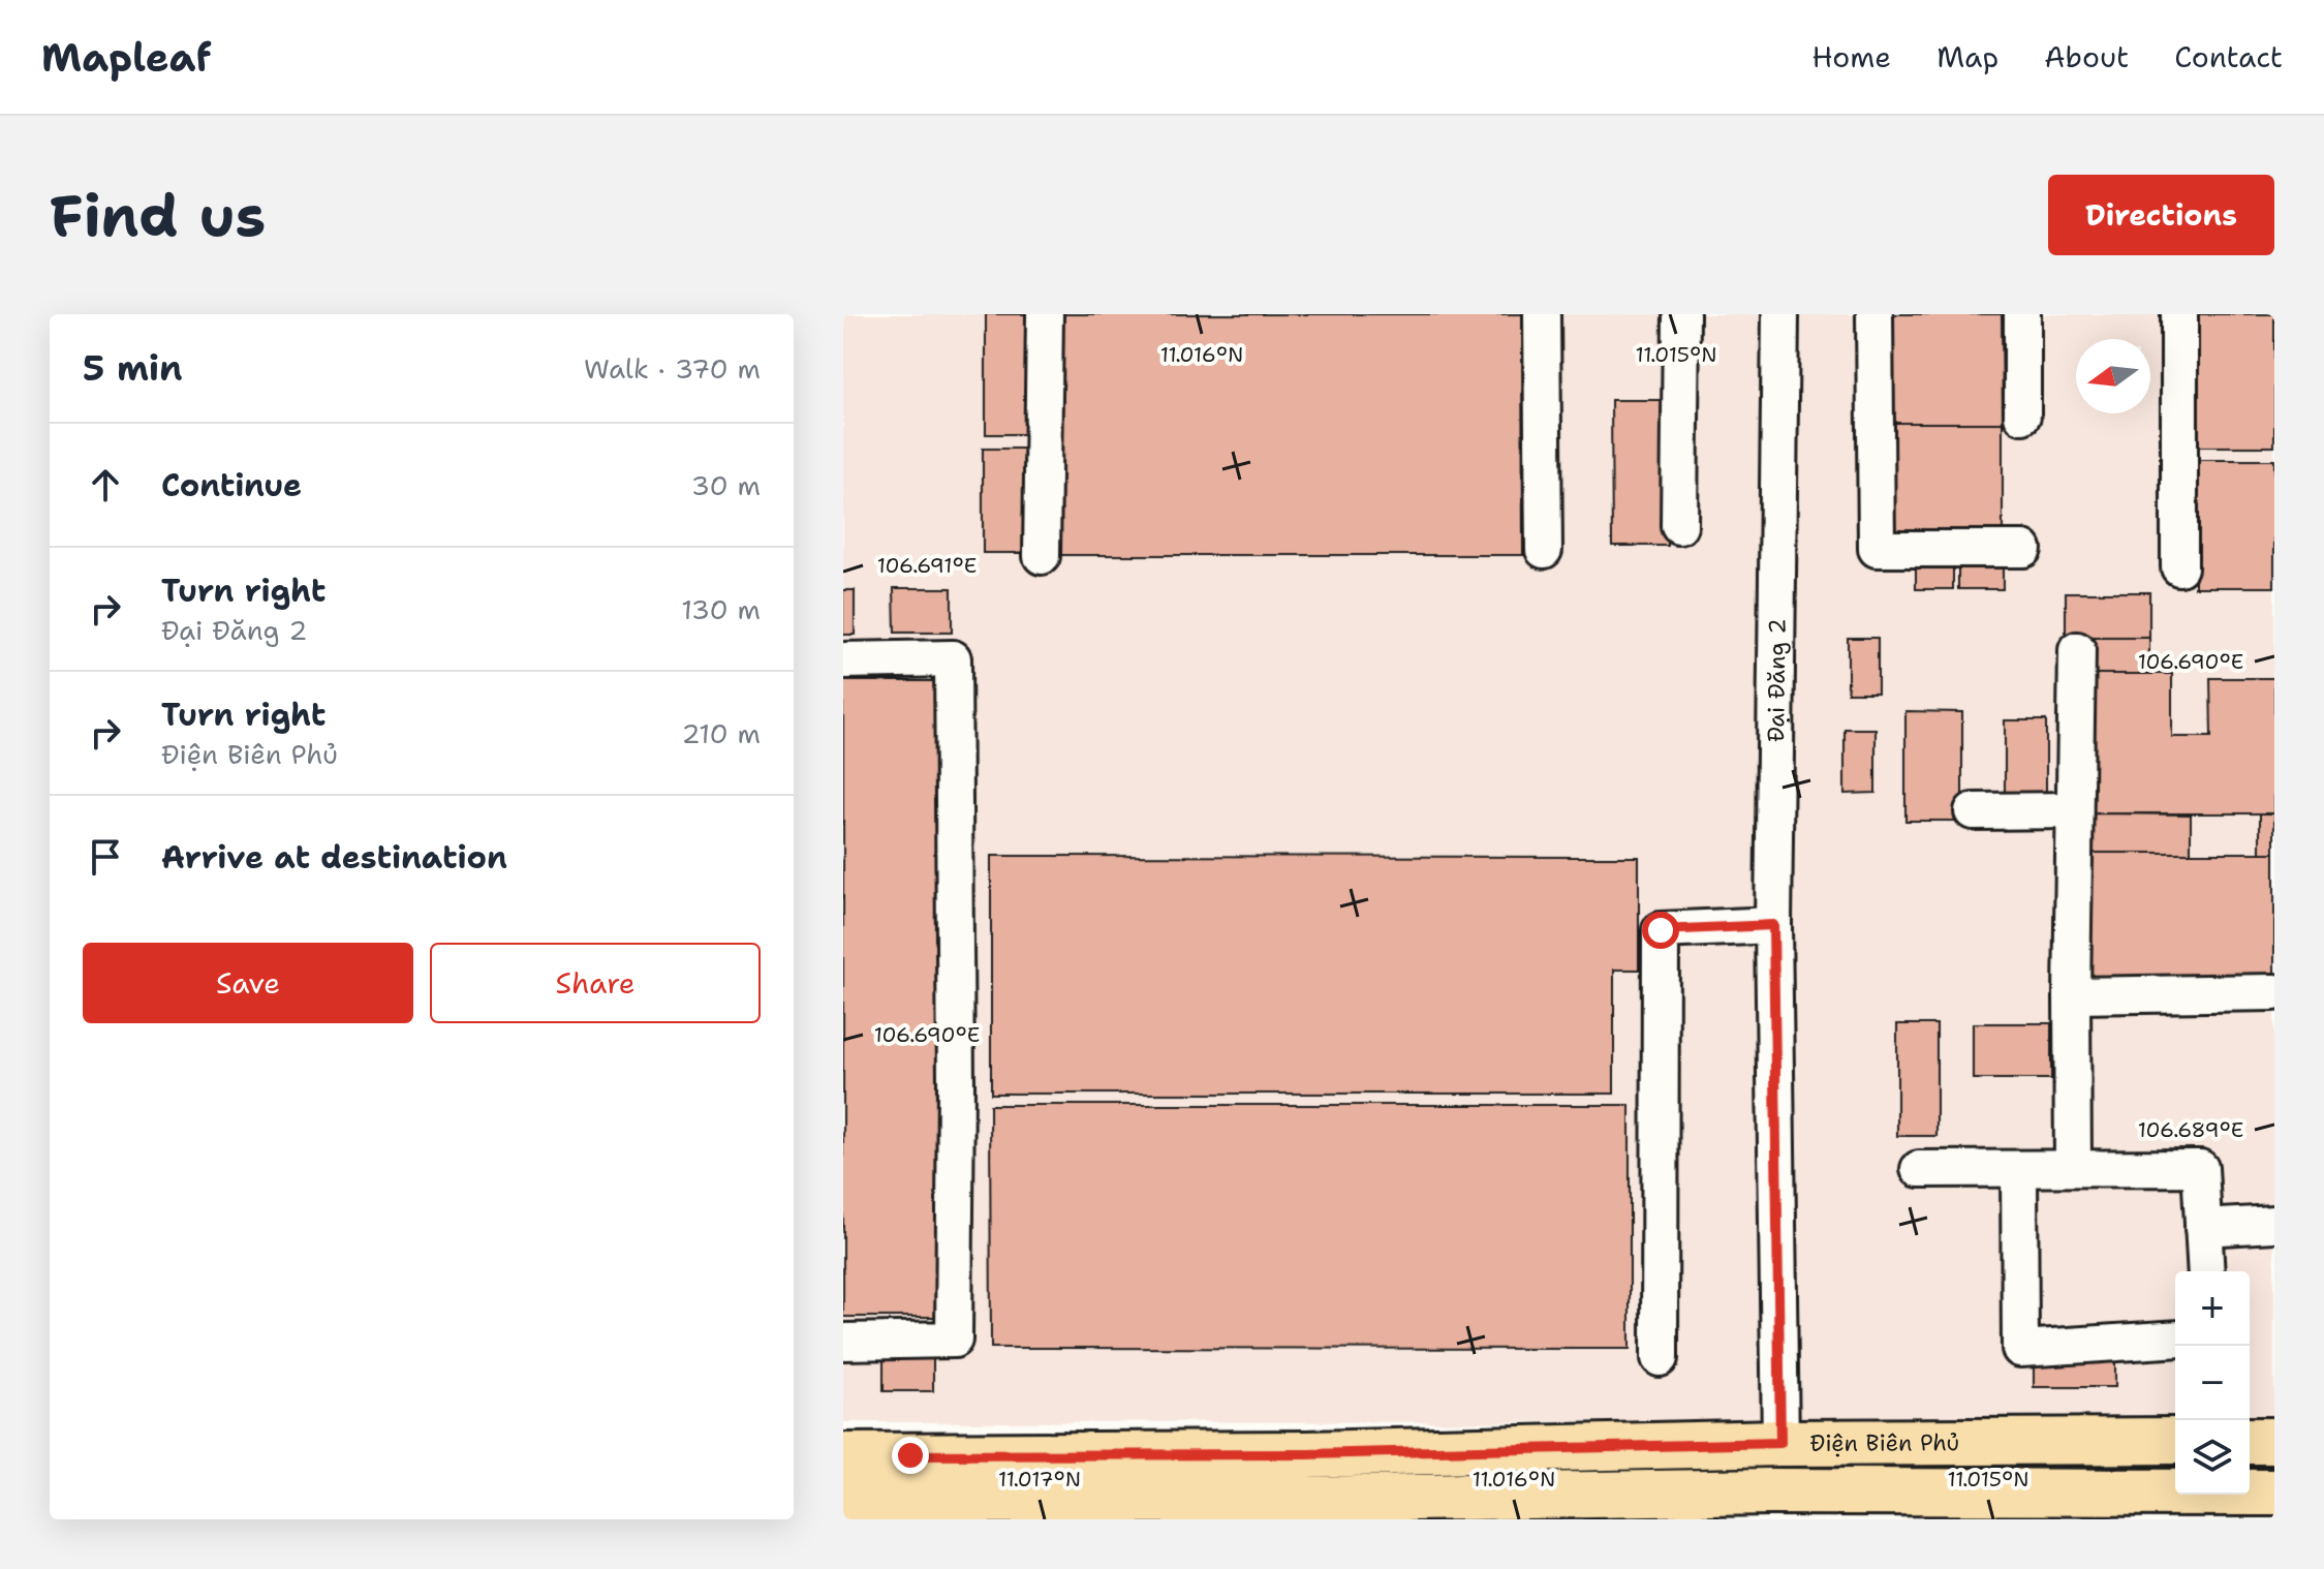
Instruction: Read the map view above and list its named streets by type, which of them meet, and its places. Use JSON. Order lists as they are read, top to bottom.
{
  "streets": {
    "main road": ["Điện Biên Phủ"],
    "street": ["Đại Đăng 2"]
  },
  "crossings": [
    ["Đại Đăng 2", "Điện Biên Phủ"]
  ],
  "north": "left",
  "page": {
    "header": "Mapleaf",
    "nav": [
      "Home",
      "Map",
      "About",
      "Contact"
    ],
    "buttons": [
      "Directions",
      ["Save", "Share"]
    ],
    "title": "Find us",
    "heading": ["5 min", "Walk · 370 m"],
    "list": [
      ["Continue", "30 m"],
      ["Turn right", "Đại Đăng 2", "130 m"],
      ["Turn right", "Điện Biên Phủ", "210 m"],
      "Arrive at destination"
    ],
    "map_buttons": ["+", "−"]
  },
  "coordinates": [
    "11.016°N",
    "11.015°N",
    "106.691°E",
    "106.690°E",
    "106.689°E",
    "11.017°N"
  ]
}
